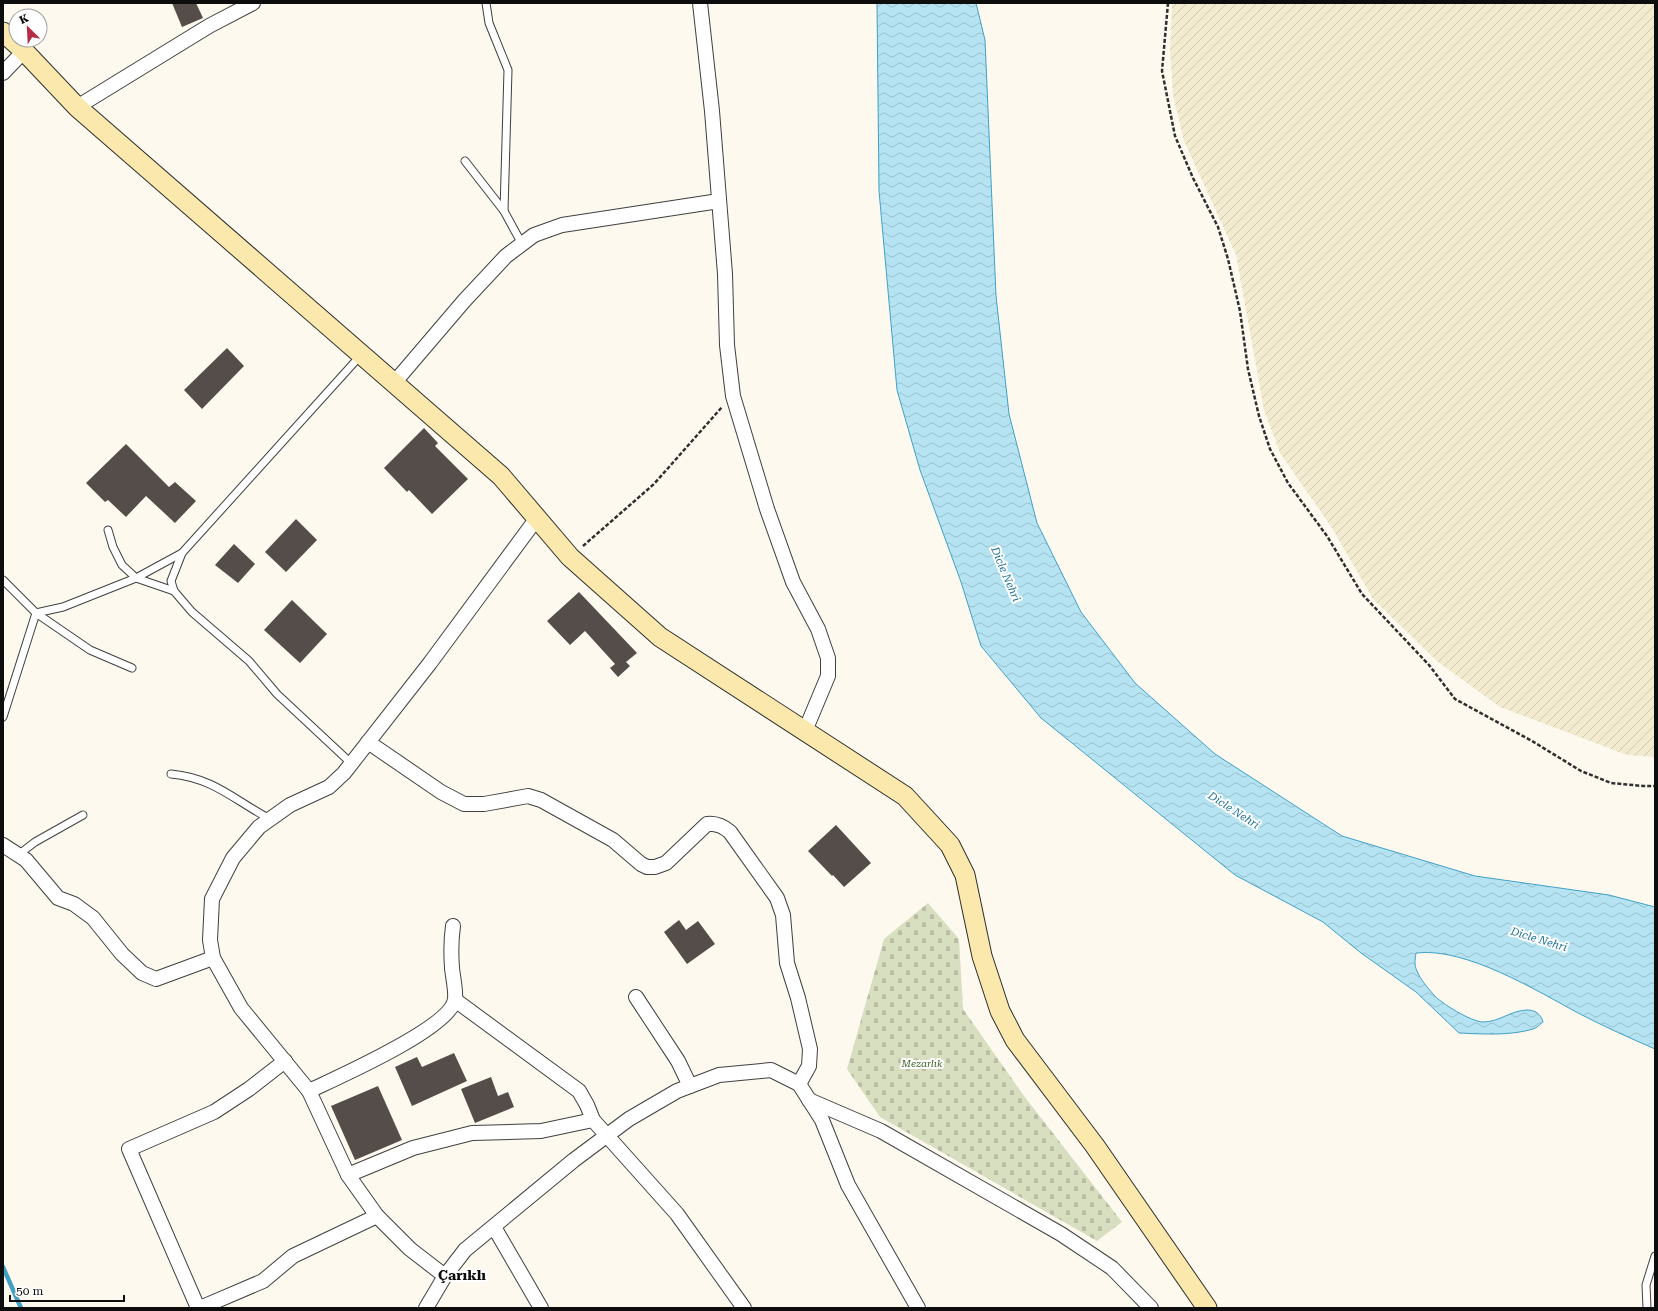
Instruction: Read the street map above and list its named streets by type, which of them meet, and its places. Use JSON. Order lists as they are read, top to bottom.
{
  "districts": ["Çarıklı"],
  "water": ["Dicle Nehri"],
  "parks": ["Mezarlık"],
  "scale_bar": "50 m",
  "north": "top left"
}
